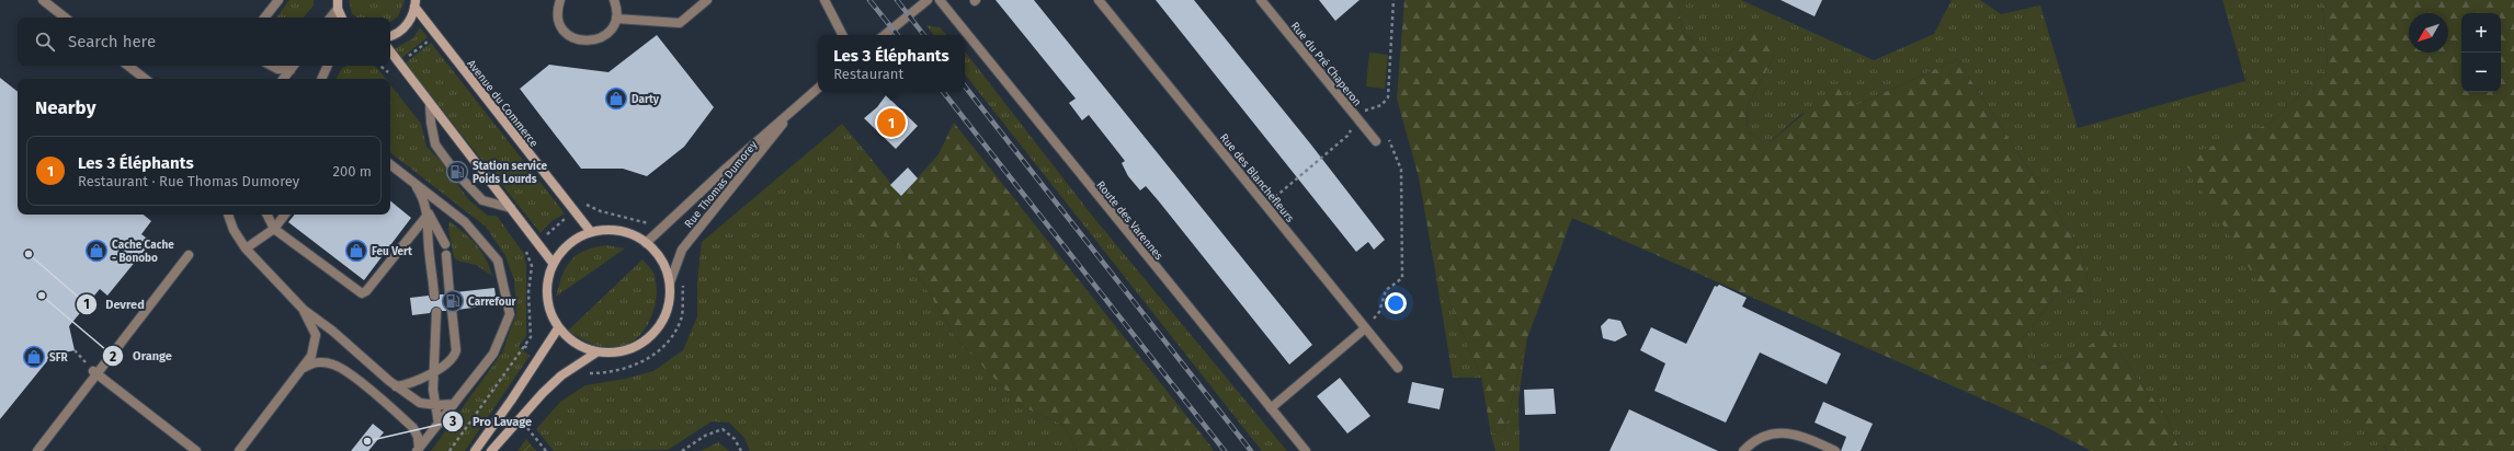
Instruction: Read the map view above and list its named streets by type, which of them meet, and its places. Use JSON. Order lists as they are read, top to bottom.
{
  "streets": {
    "main road": ["Avenue du Commerce"],
    "street": [
      "Rue du Pré Chaperon",
      "Rue des Blanchefleurs",
      "Rue Thomas Dumorey",
      "Route des Varennes"
    ]
  },
  "crossings": [
    ["Avenue du Commerce", "Rue Thomas Dumorey"]
  ],
  "places": {
    "shop": [
      "Darty",
      "Cache Cache - Bonobo",
      "Feu Vert",
      "SFR"
    ],
    "fuel station": ["Station service Poids Lourds", "Carrefour"],
    "other": ["Devred", "Orange", "Pro Lavage"]
  },
  "north": "bottom left",
  "page": {
    "map_buttons": ["+", "−"],
    "search": "Search here",
    "popup": ["Les 3 Éléphants", "Restaurant"],
    "heading": "Nearby",
    "pins": "1",
    "list": [
      {
        "mark": "1",
        "name": "Les 3 Éléphants",
        "note": "Restaurant · Rue Thomas Dumorey",
        "value": "200 m"
      }
    ]
  }
}
